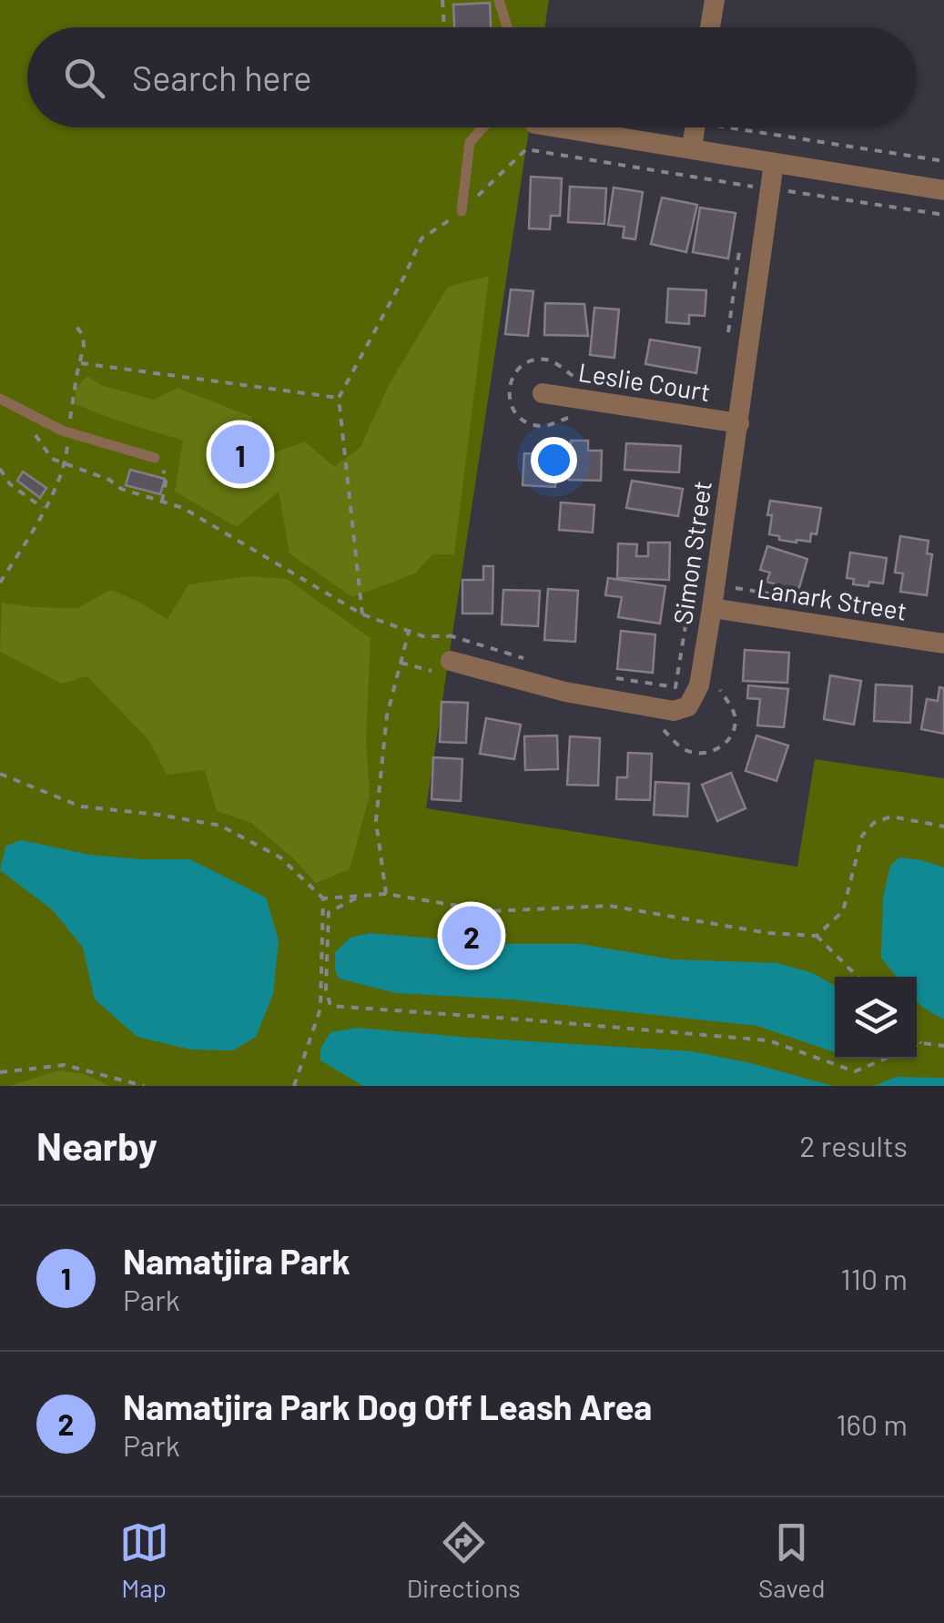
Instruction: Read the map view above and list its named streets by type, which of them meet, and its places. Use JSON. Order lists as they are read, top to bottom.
{
  "streets": {
    "street": ["Leslie Court", "Simon Street", "Lanark Street"]
  },
  "crossings": [
    ["Leslie Court", "Simon Street"],
    ["Simon Street", "Lanark Street"]
  ],
  "page": {
    "search": "Search here",
    "pins": ["1", "2"],
    "heading": ["Nearby", "2 results"],
    "list": [
      {
        "mark": "1",
        "name": "Namatjira Park",
        "note": "Park",
        "value": "110 m"
      },
      {
        "mark": "2",
        "name": "Namatjira Park Dog Off Leash Area",
        "note": "Park",
        "value": "160 m"
      }
    ],
    "nav": ["Map", "Directions", "Saved"]
  }
}
